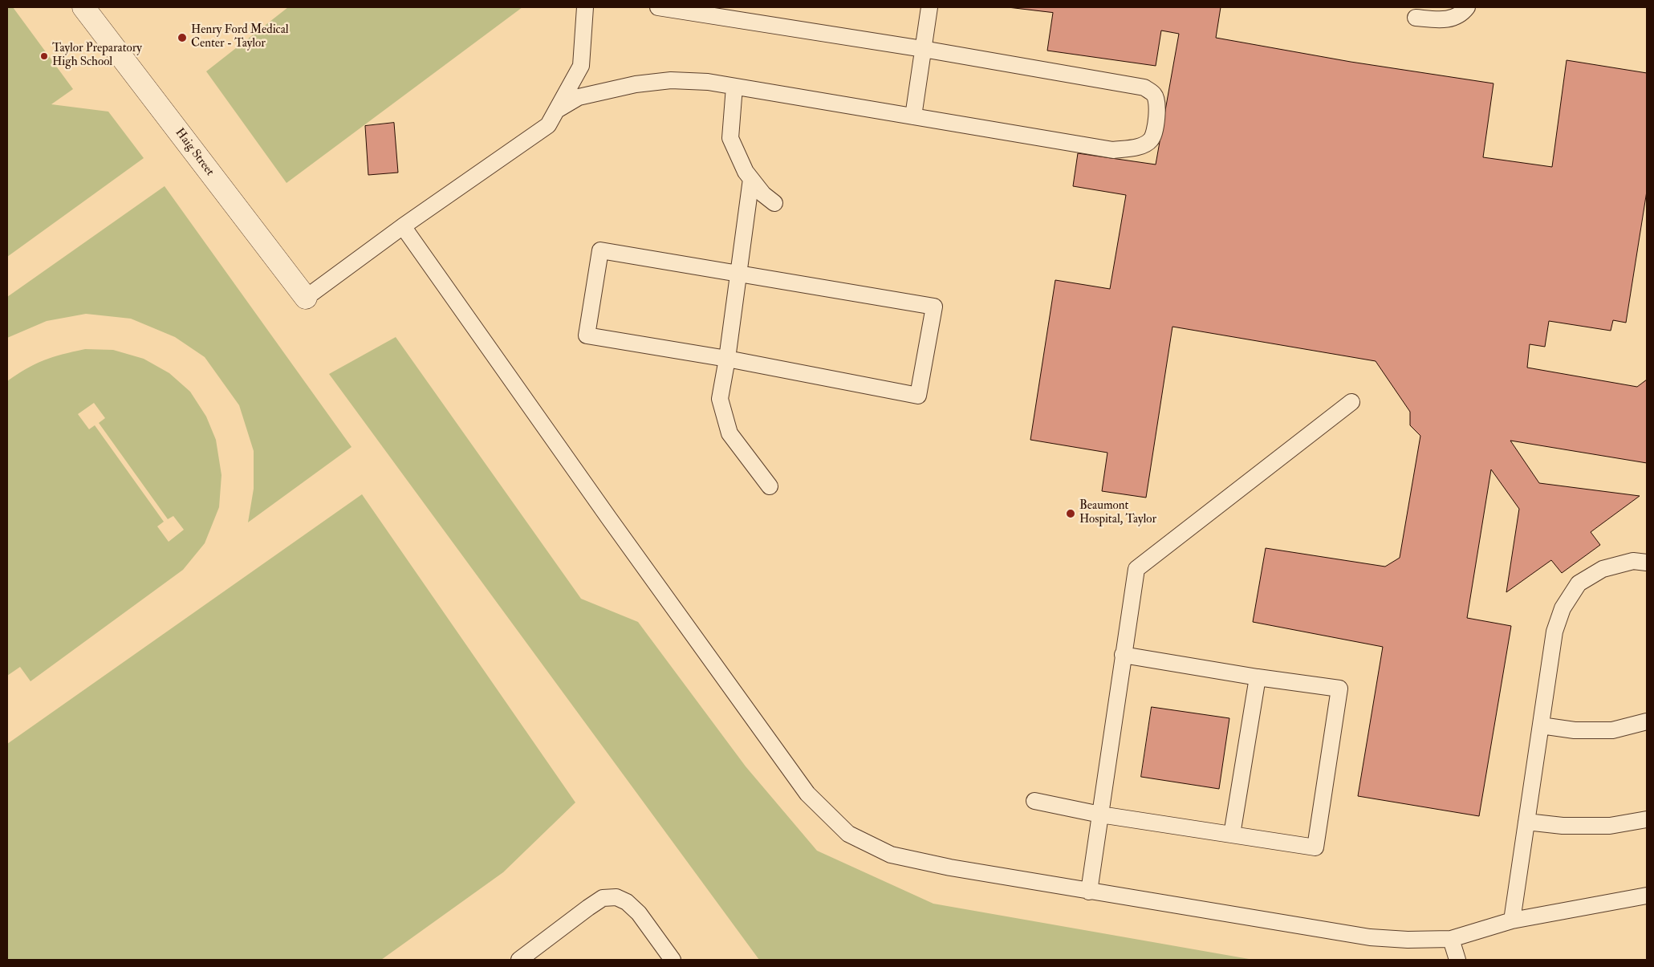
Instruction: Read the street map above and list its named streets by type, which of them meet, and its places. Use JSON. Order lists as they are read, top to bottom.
{
  "streets": {
    "street": ["Haig Street"]
  },
  "places": ["Henry Ford Medical Center - Taylor", "Taylor Preparatory High School", "Beaumont Hospital, Taylor"]
}
